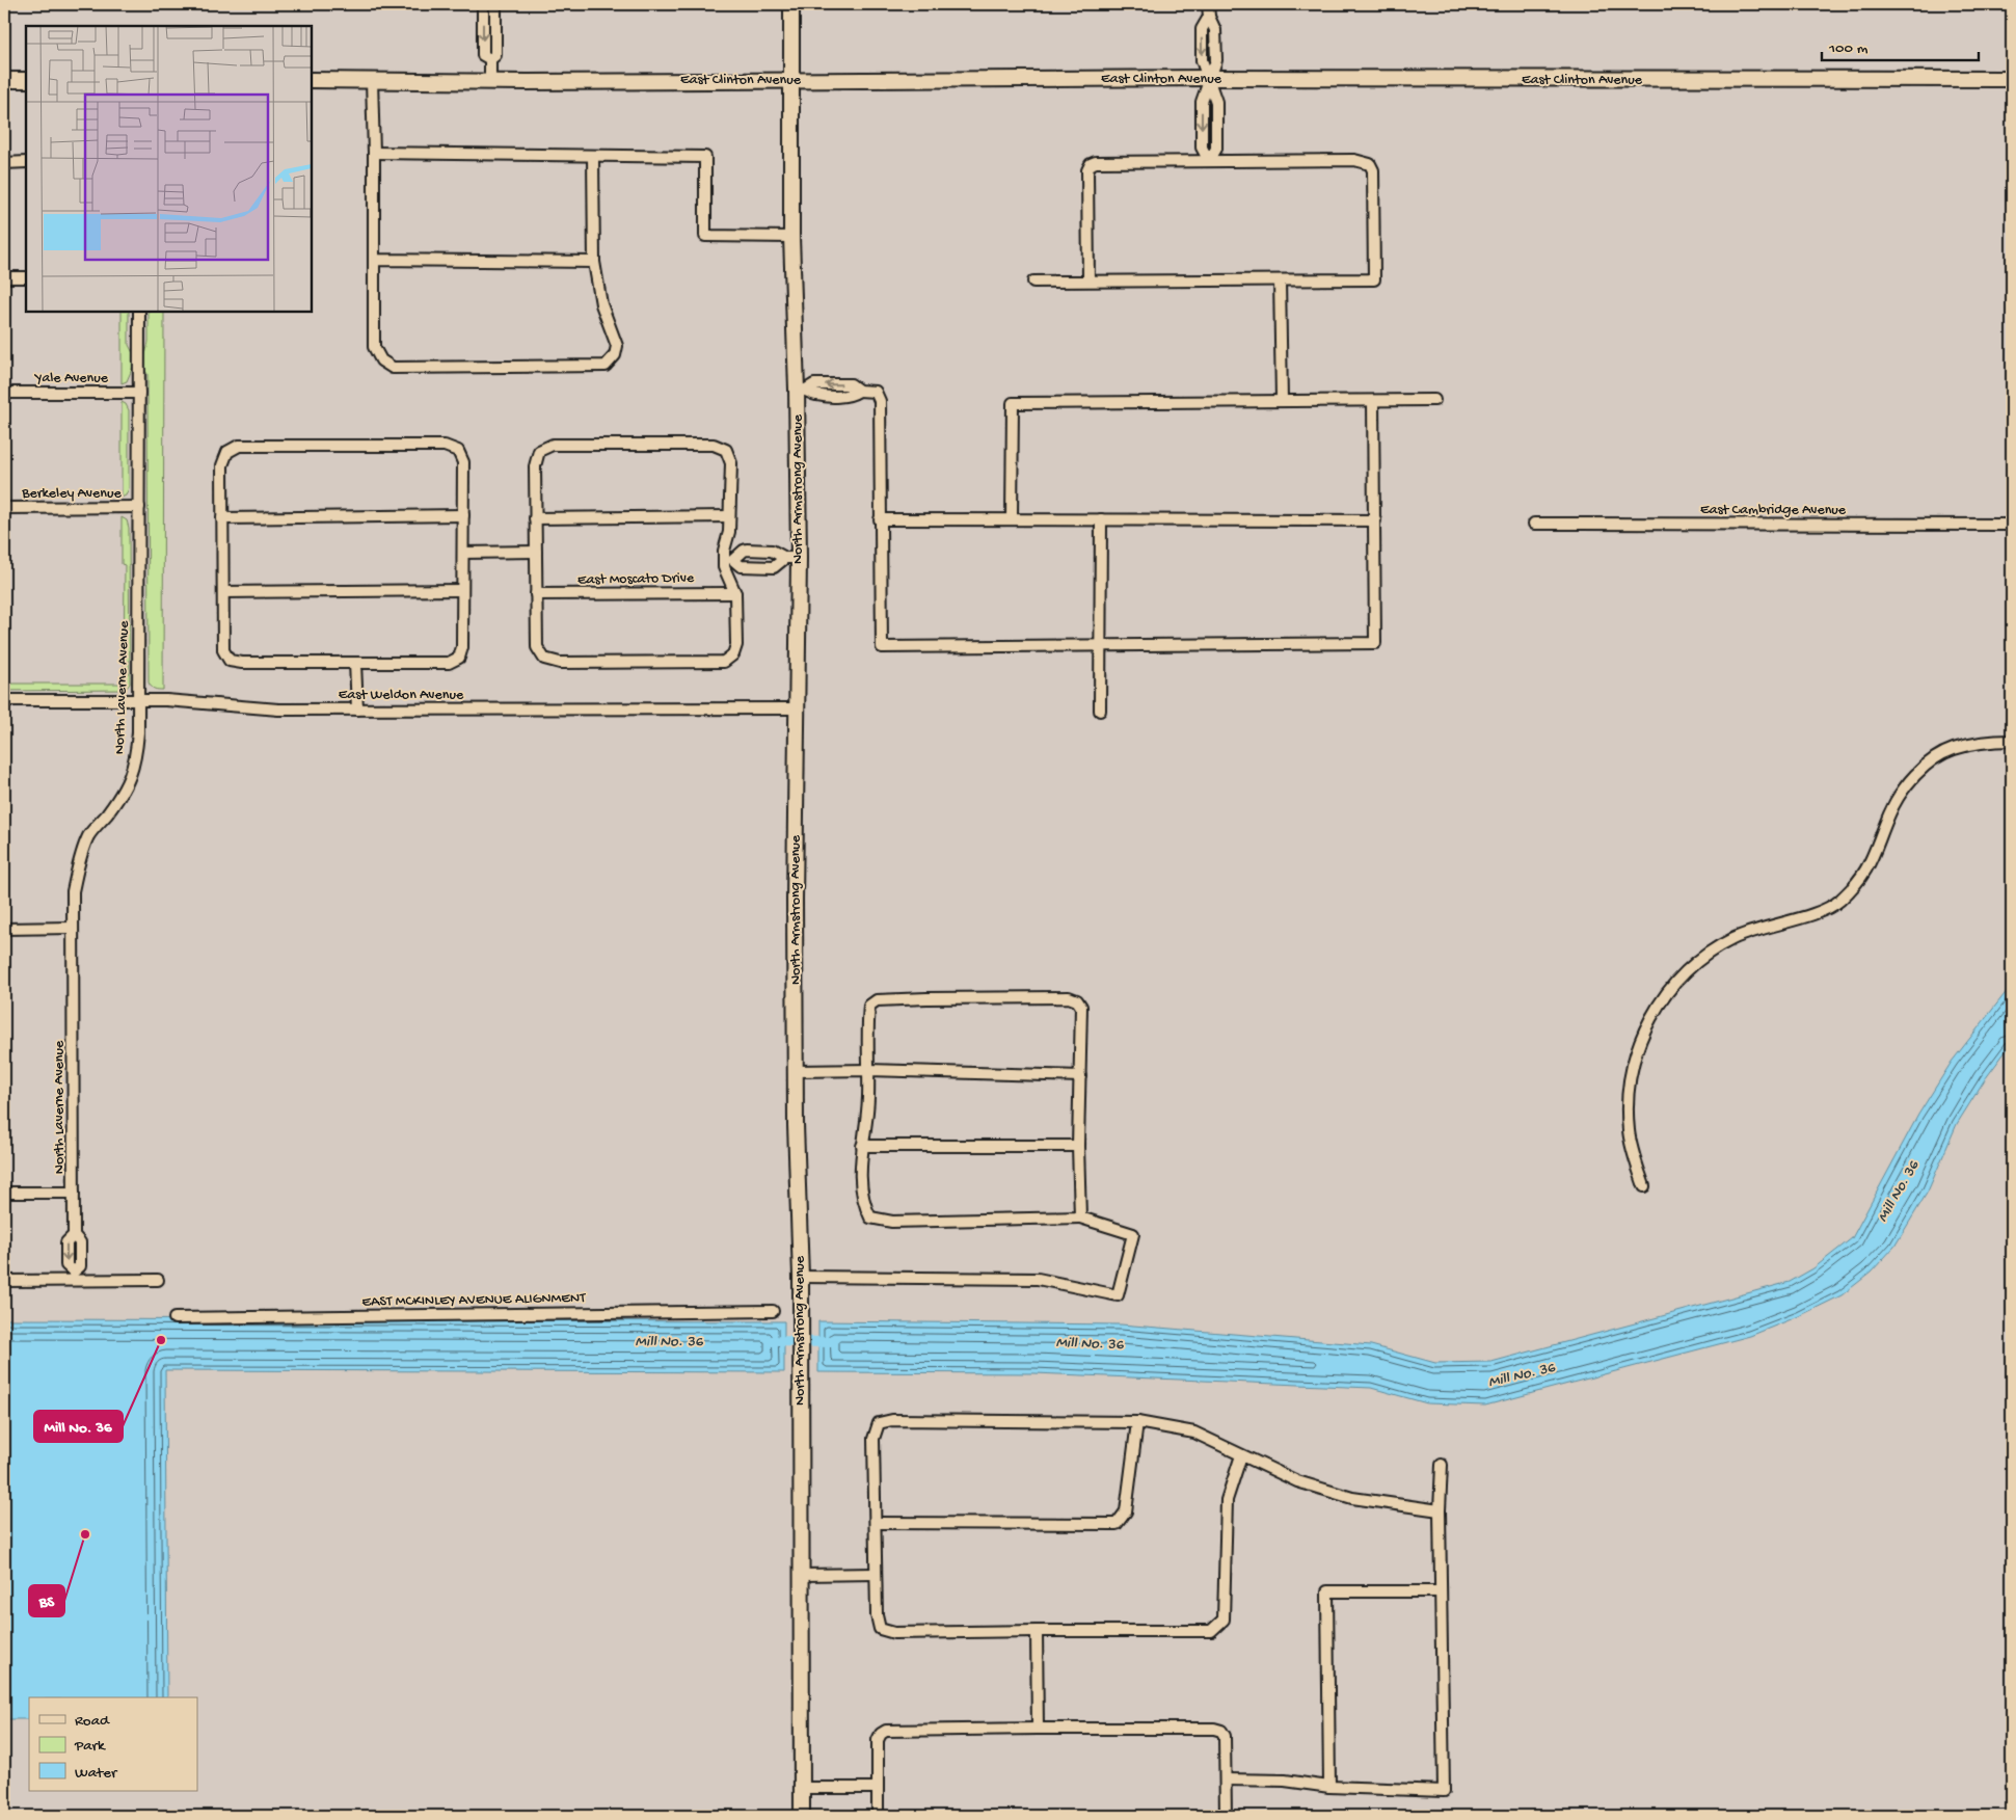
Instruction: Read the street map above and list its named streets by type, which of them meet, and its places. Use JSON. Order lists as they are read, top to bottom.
{
  "streets": {
    "street": [
      "East Clinton Avenue",
      "Yale Avenue",
      "North Armstrong Avenue",
      "Berkeley Avenue",
      "East Cambridge Avenue",
      "East Moscato Drive",
      "North Laverne Avenue",
      "East Weldon Avenue",
      "EAST MCKINLEY AVENUE ALIGNMENT"
    ]
  },
  "crossings": [
    ["East Clinton Avenue", "North Armstrong Avenue"],
    ["Yale Avenue", "North Laverne Avenue"],
    ["North Armstrong Avenue", "East Weldon Avenue"],
    ["Berkeley Avenue", "North Laverne Avenue"],
    ["North Laverne Avenue", "East Weldon Avenue"]
  ],
  "water": ["Mill No. 36"],
  "places": ["Mill No. 36", "BS"],
  "legend": ["Road", "Park", "Water"],
  "scale_bar": "100 m"
}
